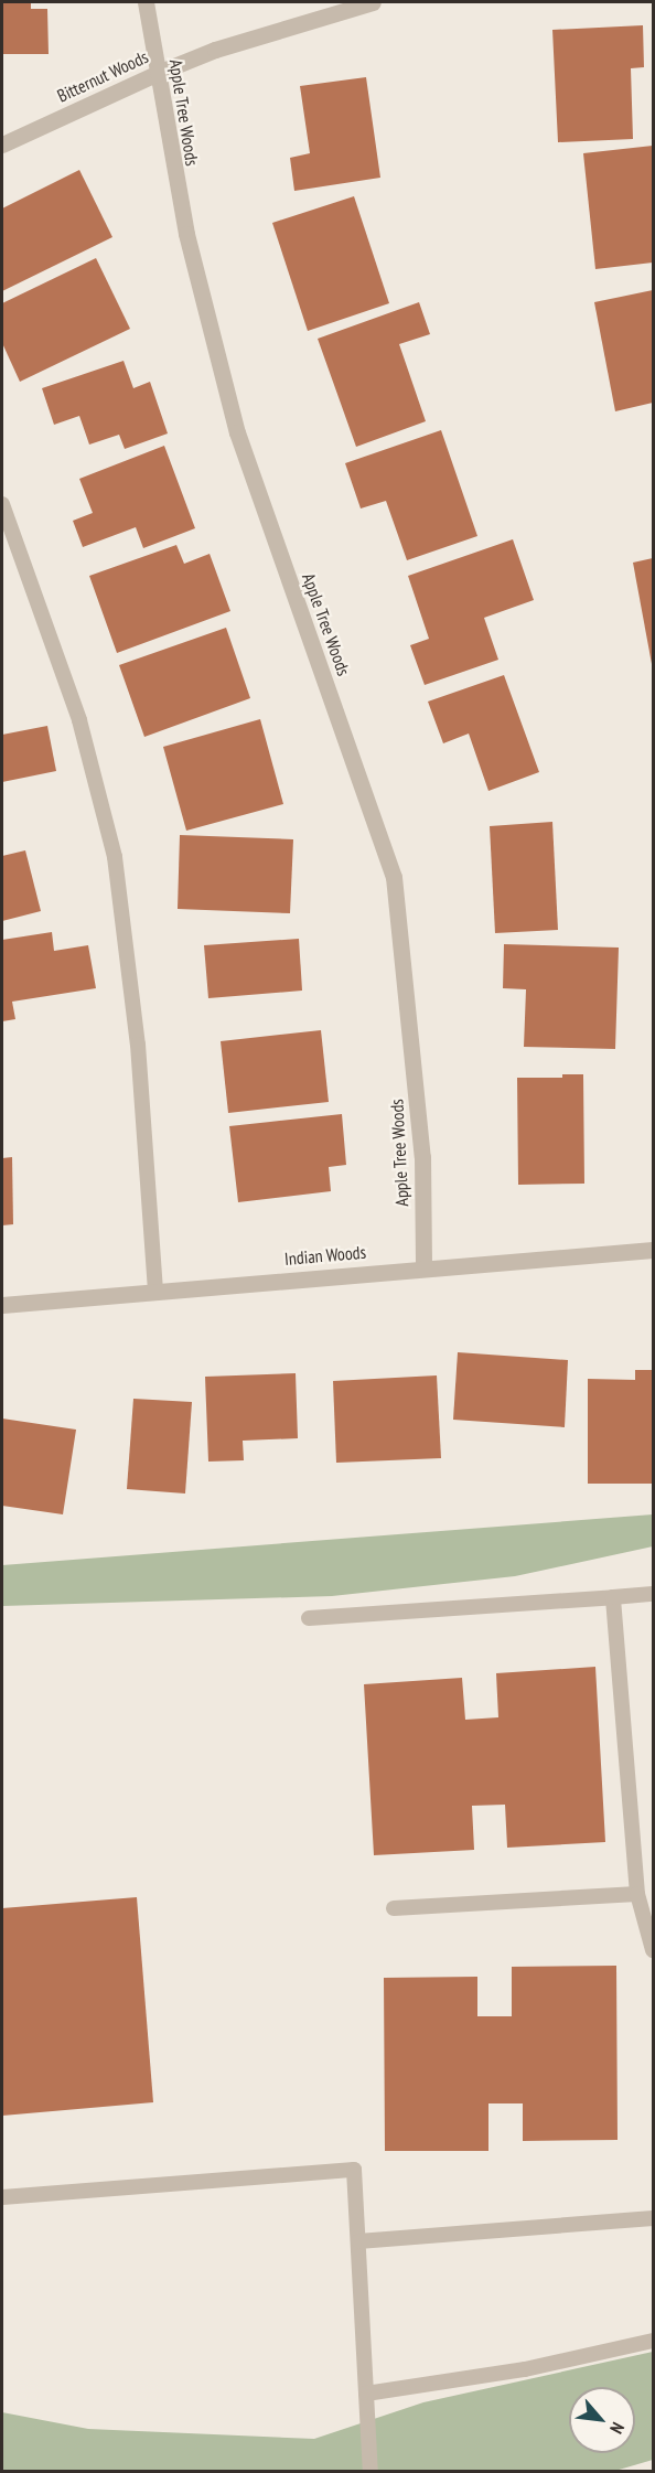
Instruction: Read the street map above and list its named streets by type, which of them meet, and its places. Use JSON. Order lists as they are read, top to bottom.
{
  "streets": {
    "street": ["Bitternut Woods", "Apple Tree Woods", "Indian Woods"]
  },
  "crossings": [
    ["Bitternut Woods", "Apple Tree Woods"],
    ["Apple Tree Woods", "Indian Woods"]
  ],
  "north": "bottom right"
}
